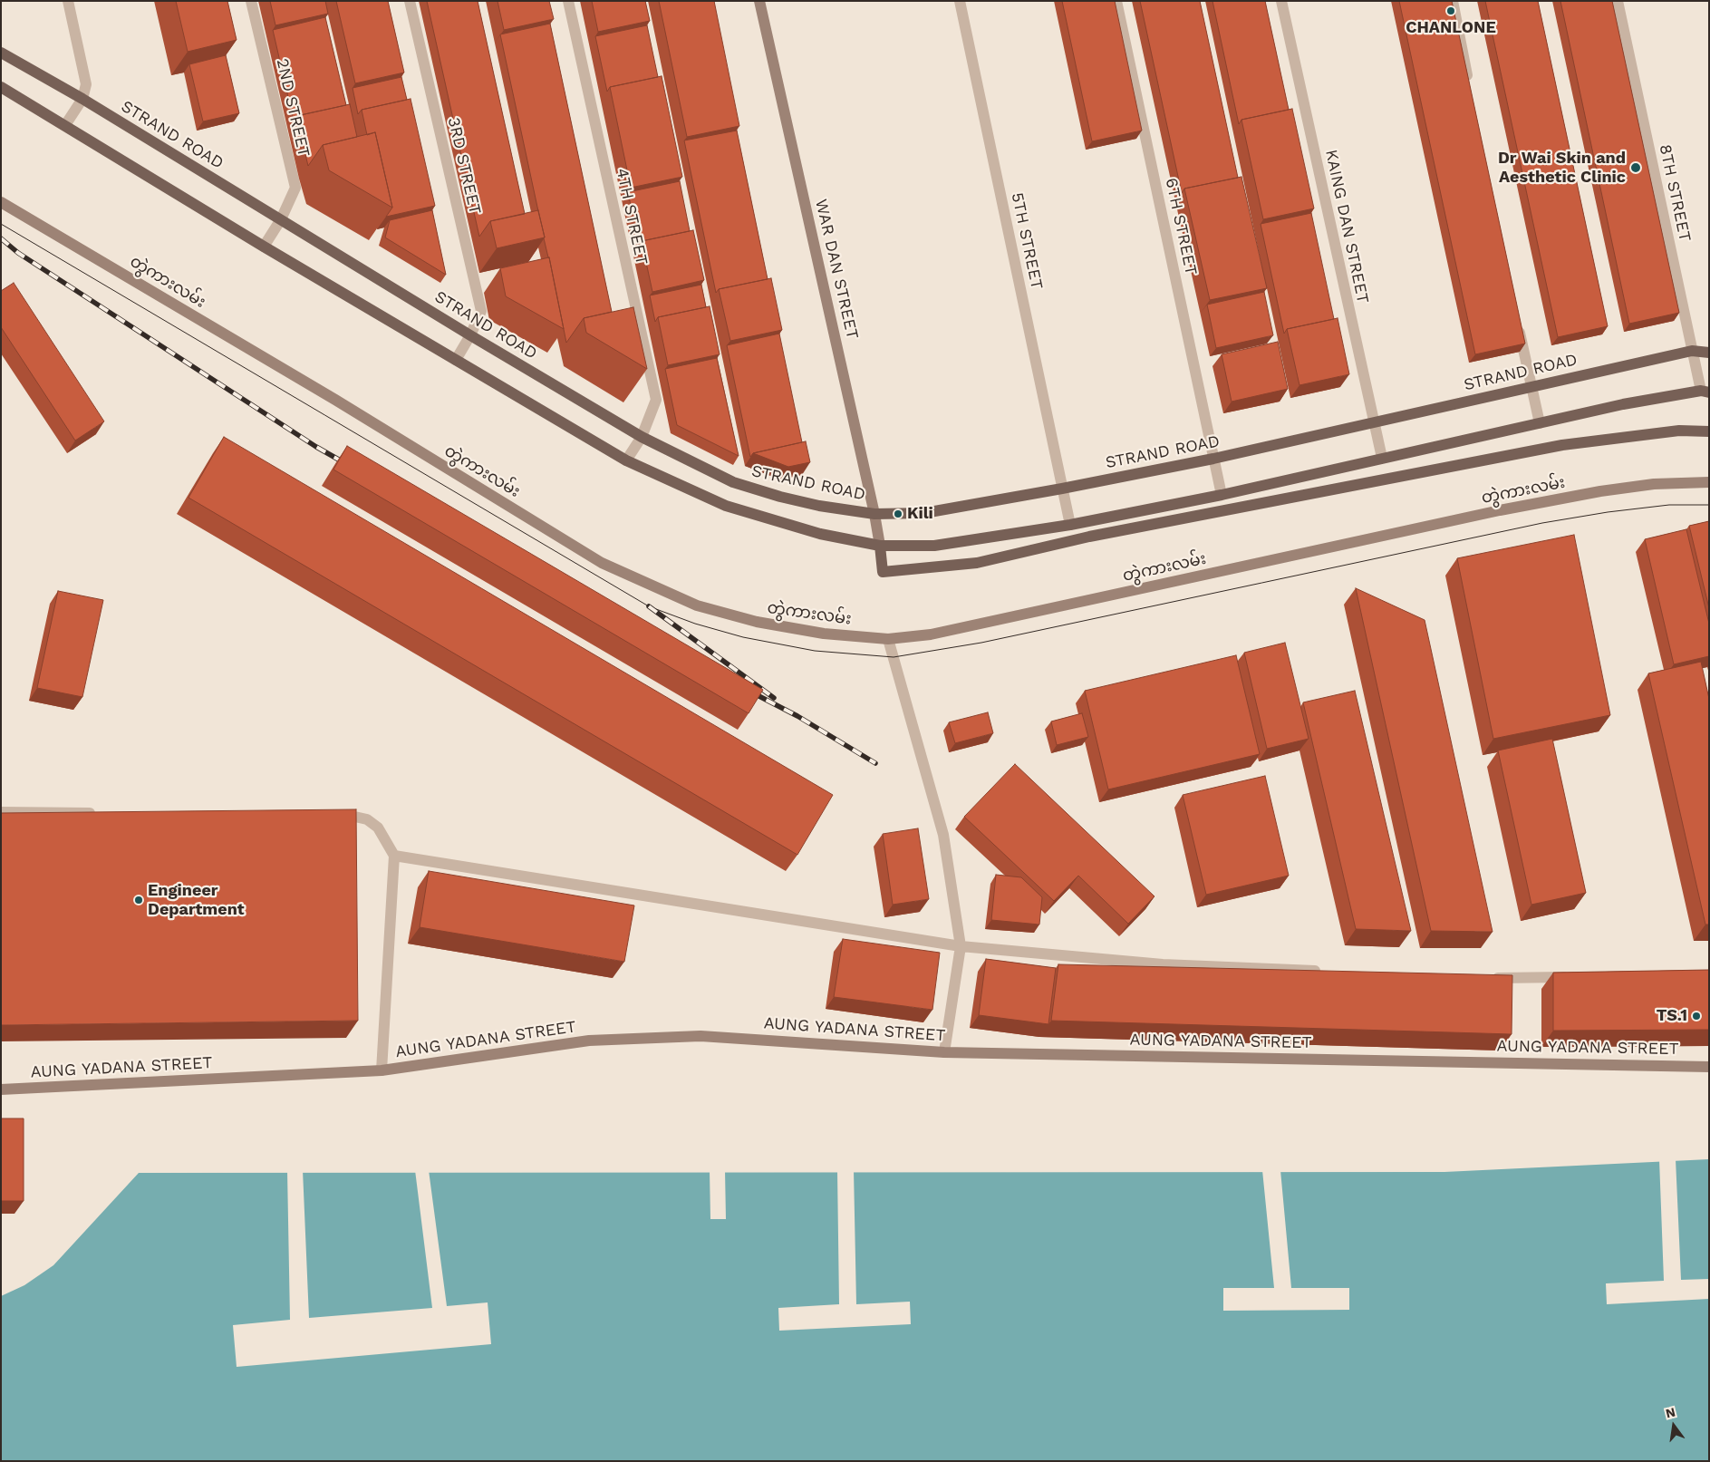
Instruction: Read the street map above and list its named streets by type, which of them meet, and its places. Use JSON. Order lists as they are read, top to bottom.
{
  "streets": {
    "main road": [
      "STRAND ROAD",
      "WAR DAN STREET",
      "တွဲကားလမ်း",
      "AUNG YADANA STREET"
    ],
    "street": [
      "2ND STREET",
      "3RD STREET",
      "8TH STREET",
      "4TH STREET",
      "6TH STREET",
      "KAING DAN STREET",
      "5TH STREET"
    ]
  },
  "crossings": [
    ["2ND STREET", "STRAND ROAD"],
    ["STRAND ROAD", "3RD STREET"],
    ["STRAND ROAD", "8TH STREET"],
    ["STRAND ROAD", "4TH STREET"],
    ["STRAND ROAD", "6TH STREET"],
    ["STRAND ROAD", "KAING DAN STREET"],
    ["STRAND ROAD", "5TH STREET"],
    ["STRAND ROAD", "WAR DAN STREET"]
  ],
  "places": [
    "CHANLONE",
    "Dr Wai Skin and Aesthetic Clinic",
    "Kili",
    "Engineer Department",
    "TS.1"
  ],
  "north": "top"
}
